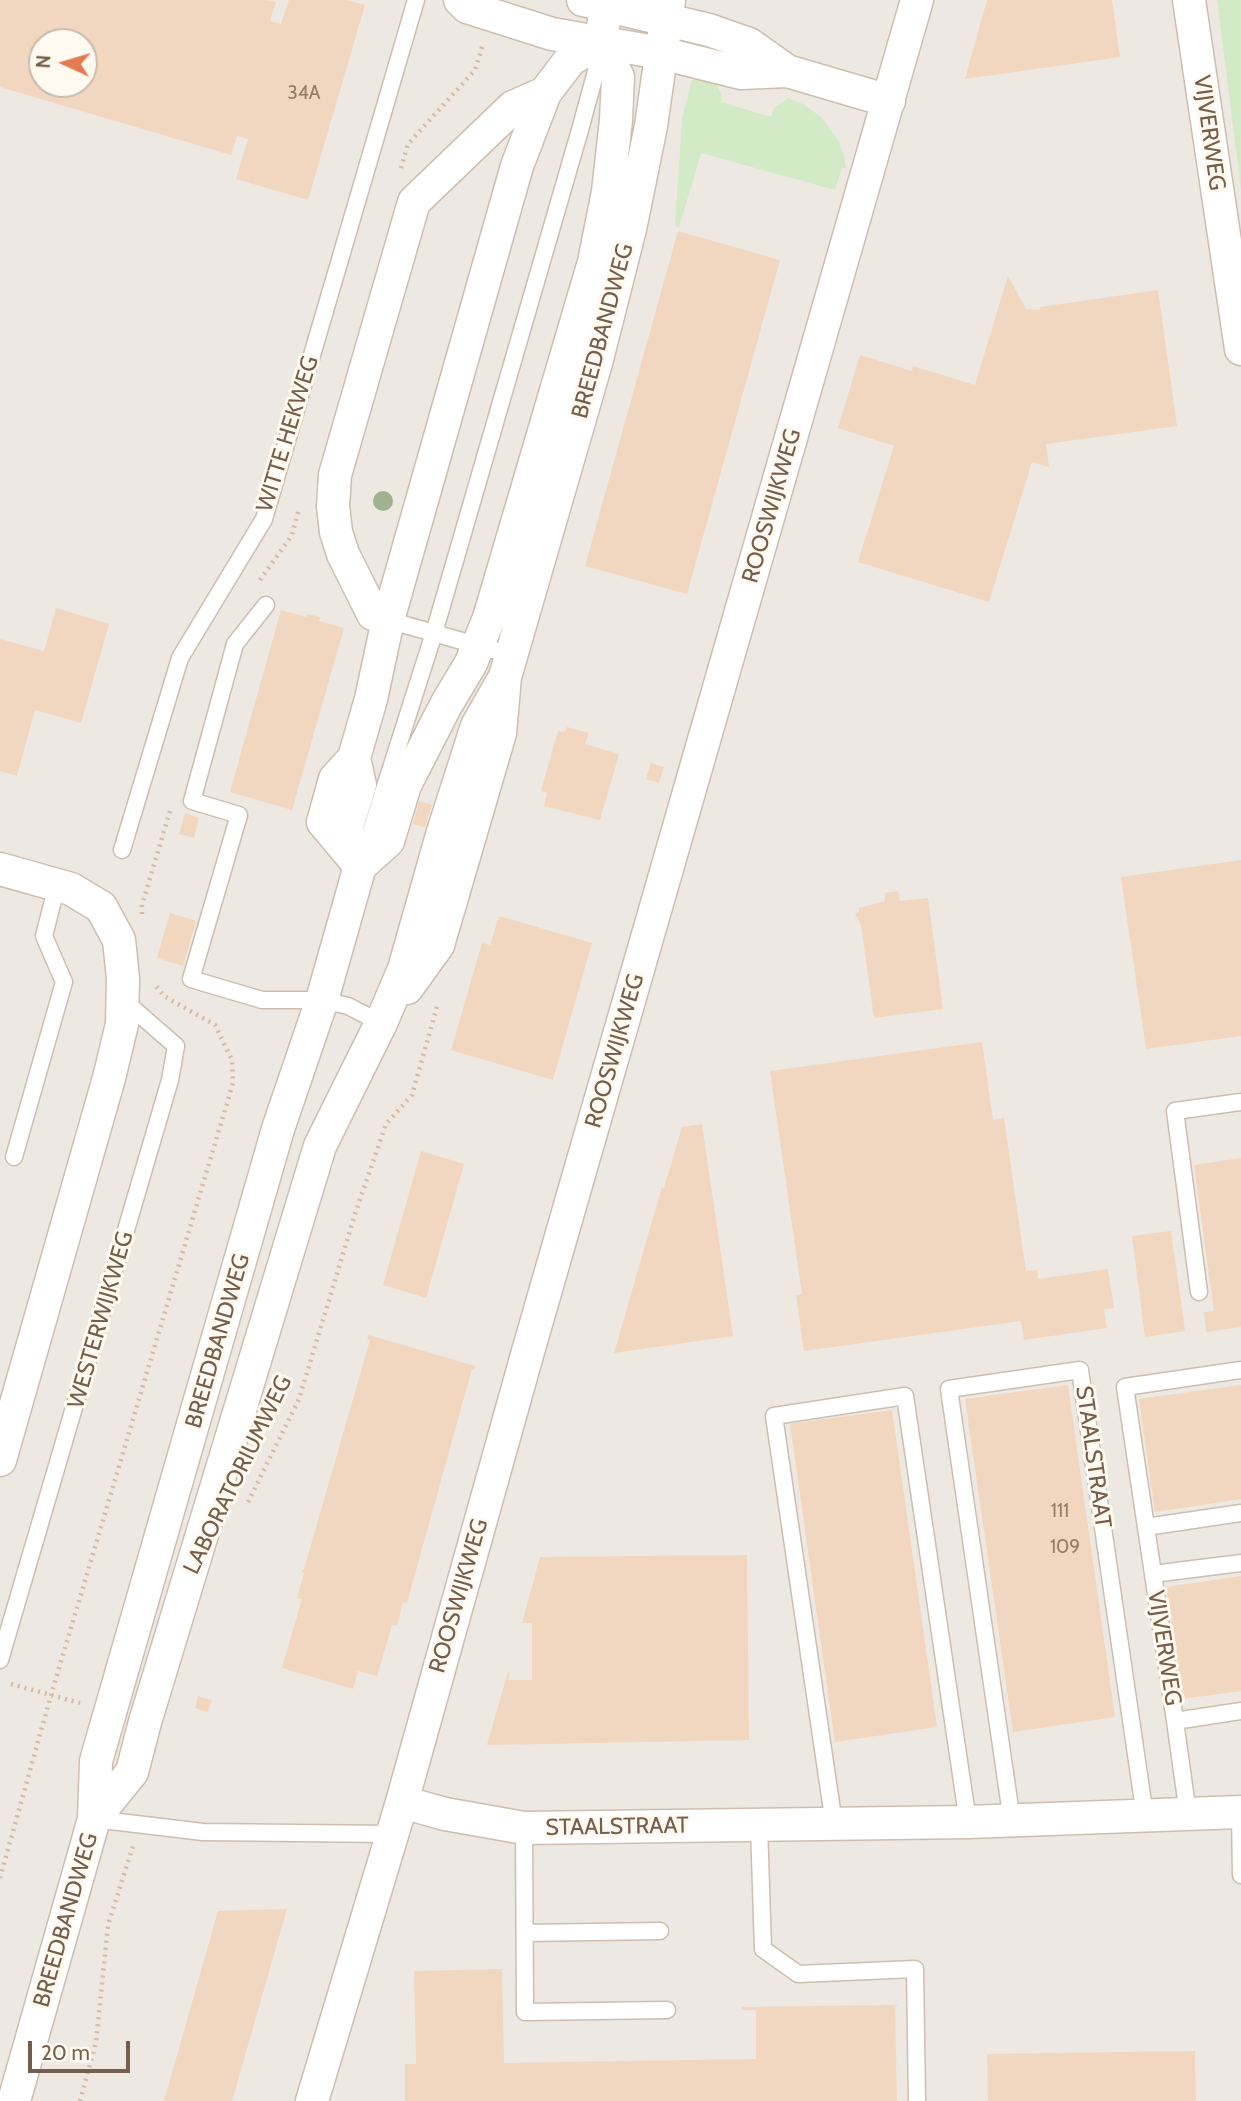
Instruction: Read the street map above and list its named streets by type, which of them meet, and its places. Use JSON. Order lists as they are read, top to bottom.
{
  "streets": {
    "street": [
      "VIJVERWEG",
      "BREEDBANDWEG",
      "ROOSWIJKWEG",
      "STAALSTRAAT"
    ],
    "lane": ["WITTE HEKWEG", "WESTERWIJKWEG"],
    "path": ["LABORATORIUMWEG"]
  },
  "crossings": [
    ["ROOSWIJKWEG", "STAALSTRAAT"]
  ],
  "house_numbers": ["34A", "111", "109"],
  "scale_bar": "20 m",
  "north": "left"
}
